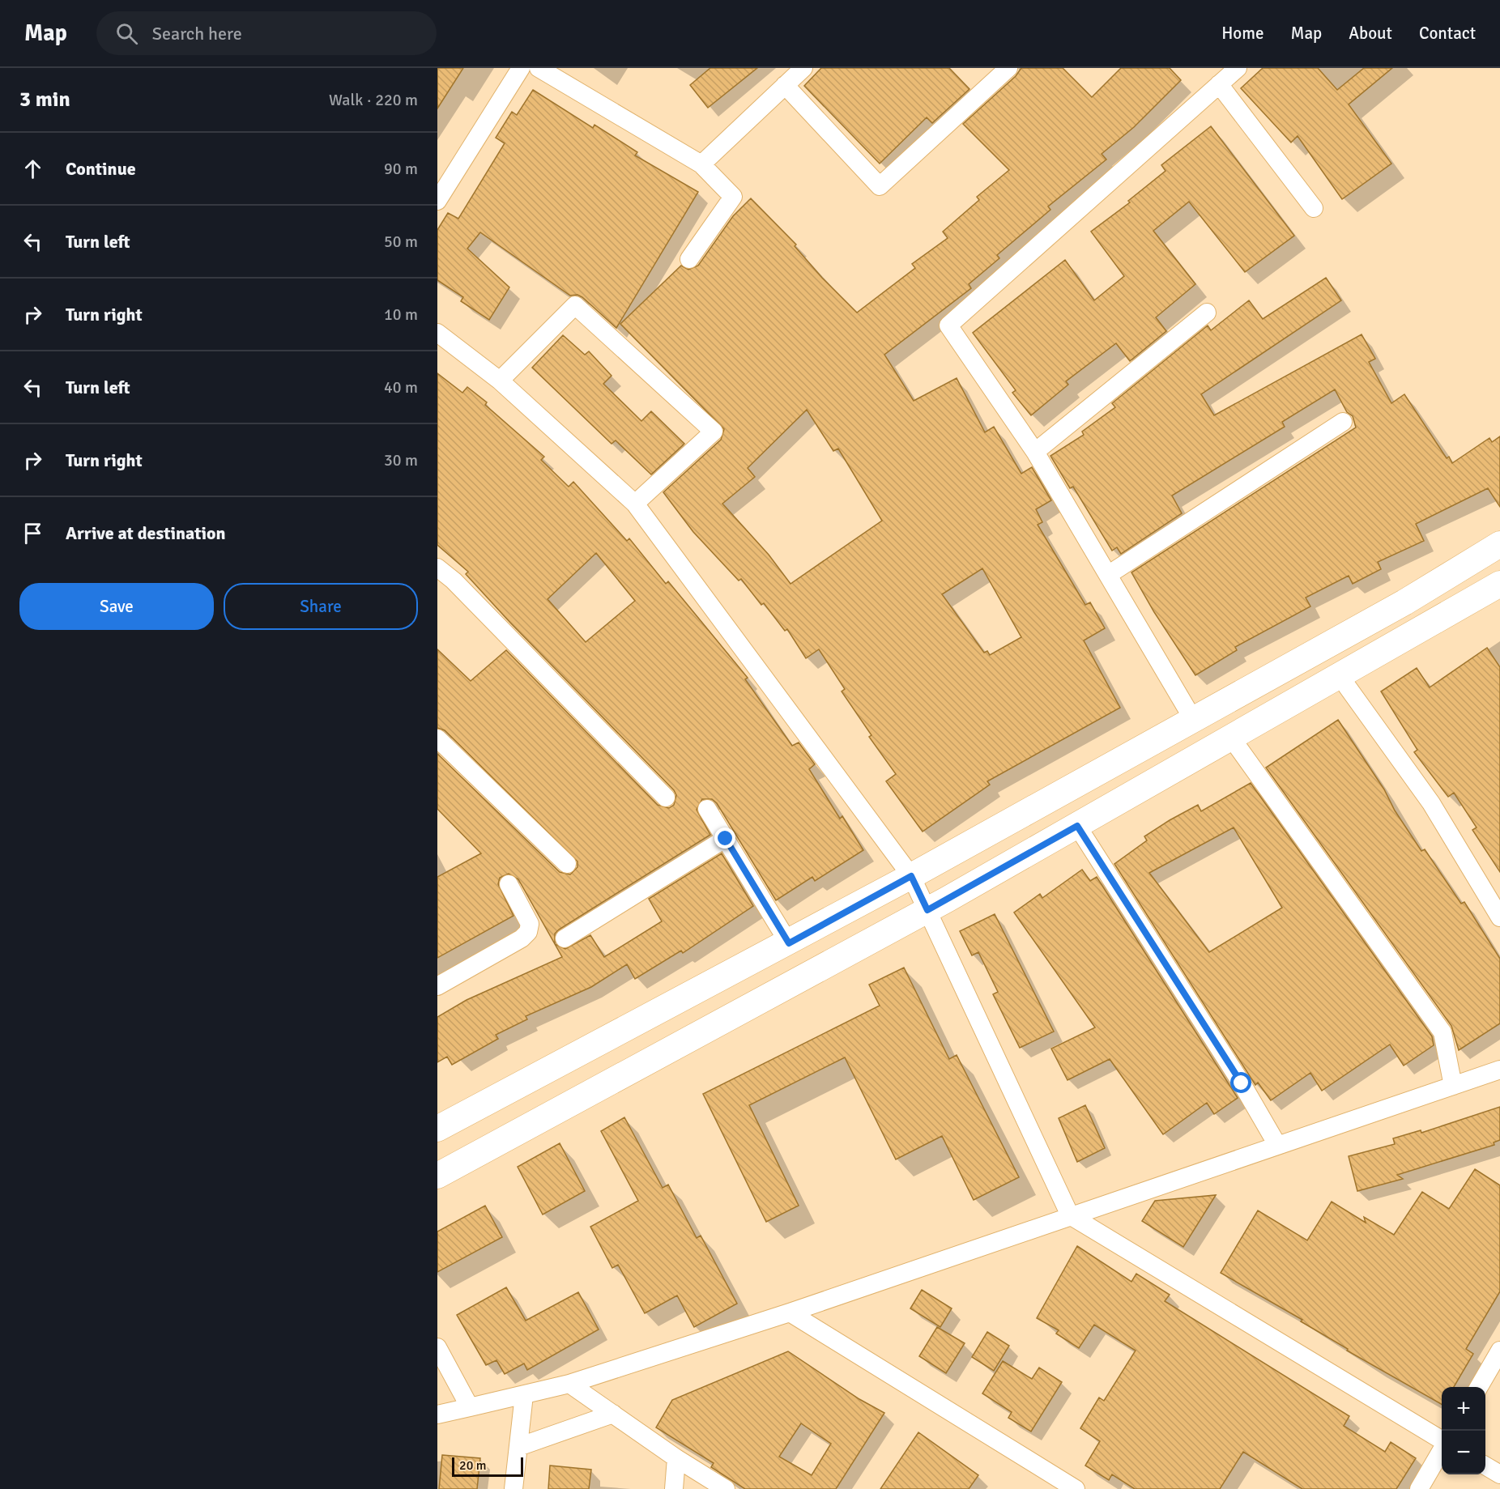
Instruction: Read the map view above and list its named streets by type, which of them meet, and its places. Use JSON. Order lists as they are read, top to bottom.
{
  "scale_bar": "20 m",
  "page": {
    "header": "Map",
    "search": "Search here",
    "nav": [
      "Home",
      "Map",
      "About",
      "Contact"
    ],
    "heading": ["3 min", "Walk · 220 m"],
    "list": [
      ["Continue", "90 m"],
      ["Turn left", "50 m"],
      ["Turn right", "10 m"],
      ["Turn left", "40 m"],
      ["Turn right", "30 m"],
      "Arrive at destination"
    ],
    "buttons": ["Save", "Share"],
    "map_buttons": ["+", "−"],
    "scale": "20 m"
  }
}
